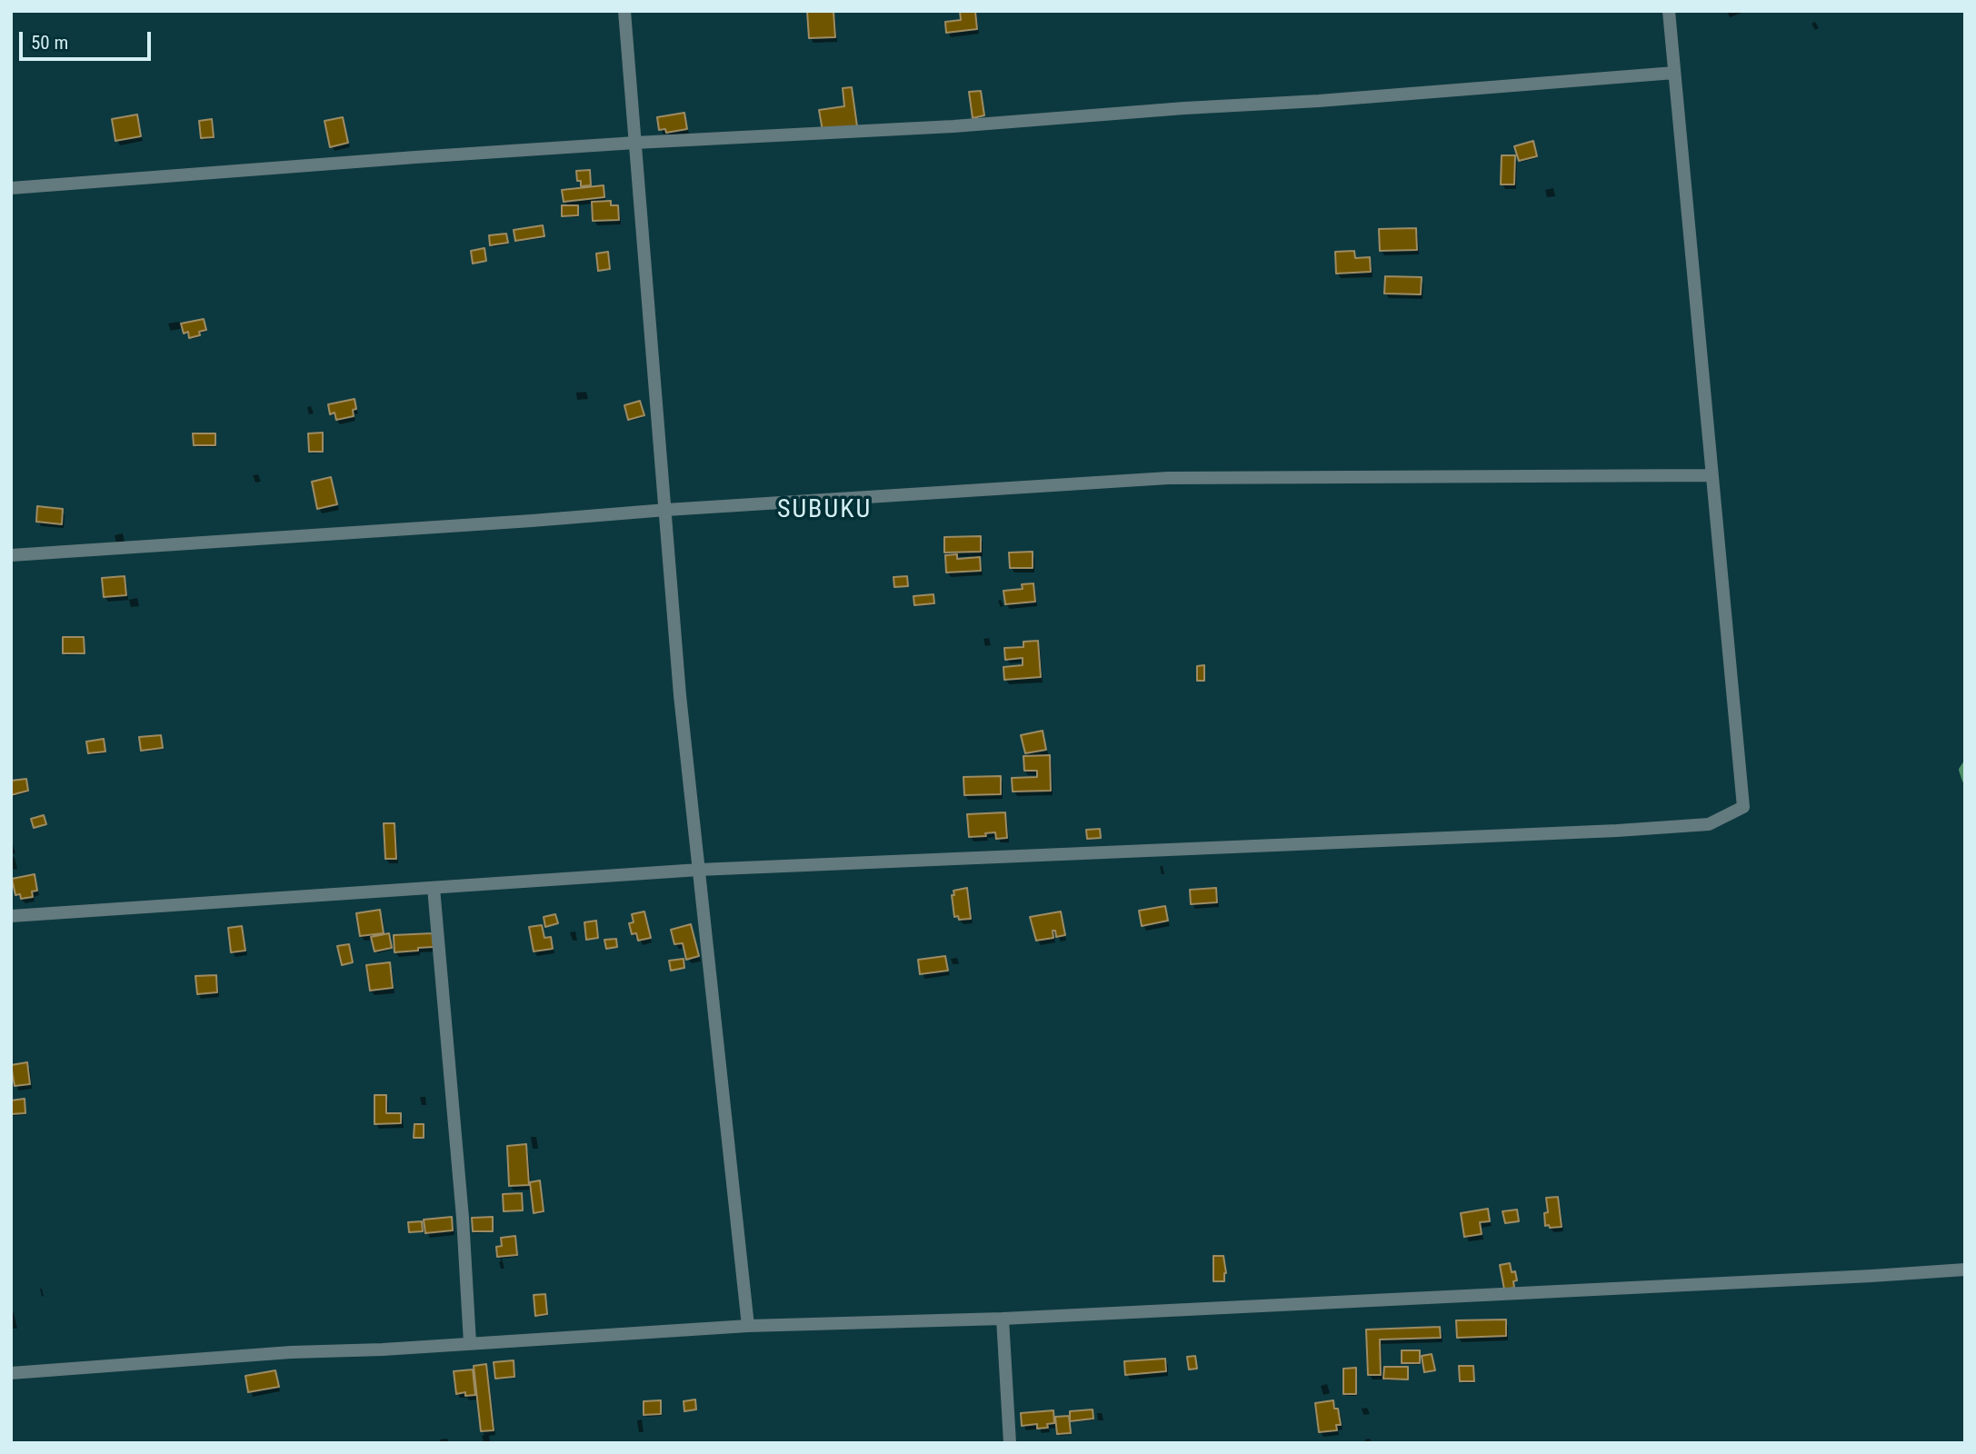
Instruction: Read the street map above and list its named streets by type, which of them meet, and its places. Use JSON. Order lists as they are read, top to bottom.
{
  "districts": ["SUBUKU"],
  "scale_bar": "50 m"
}
